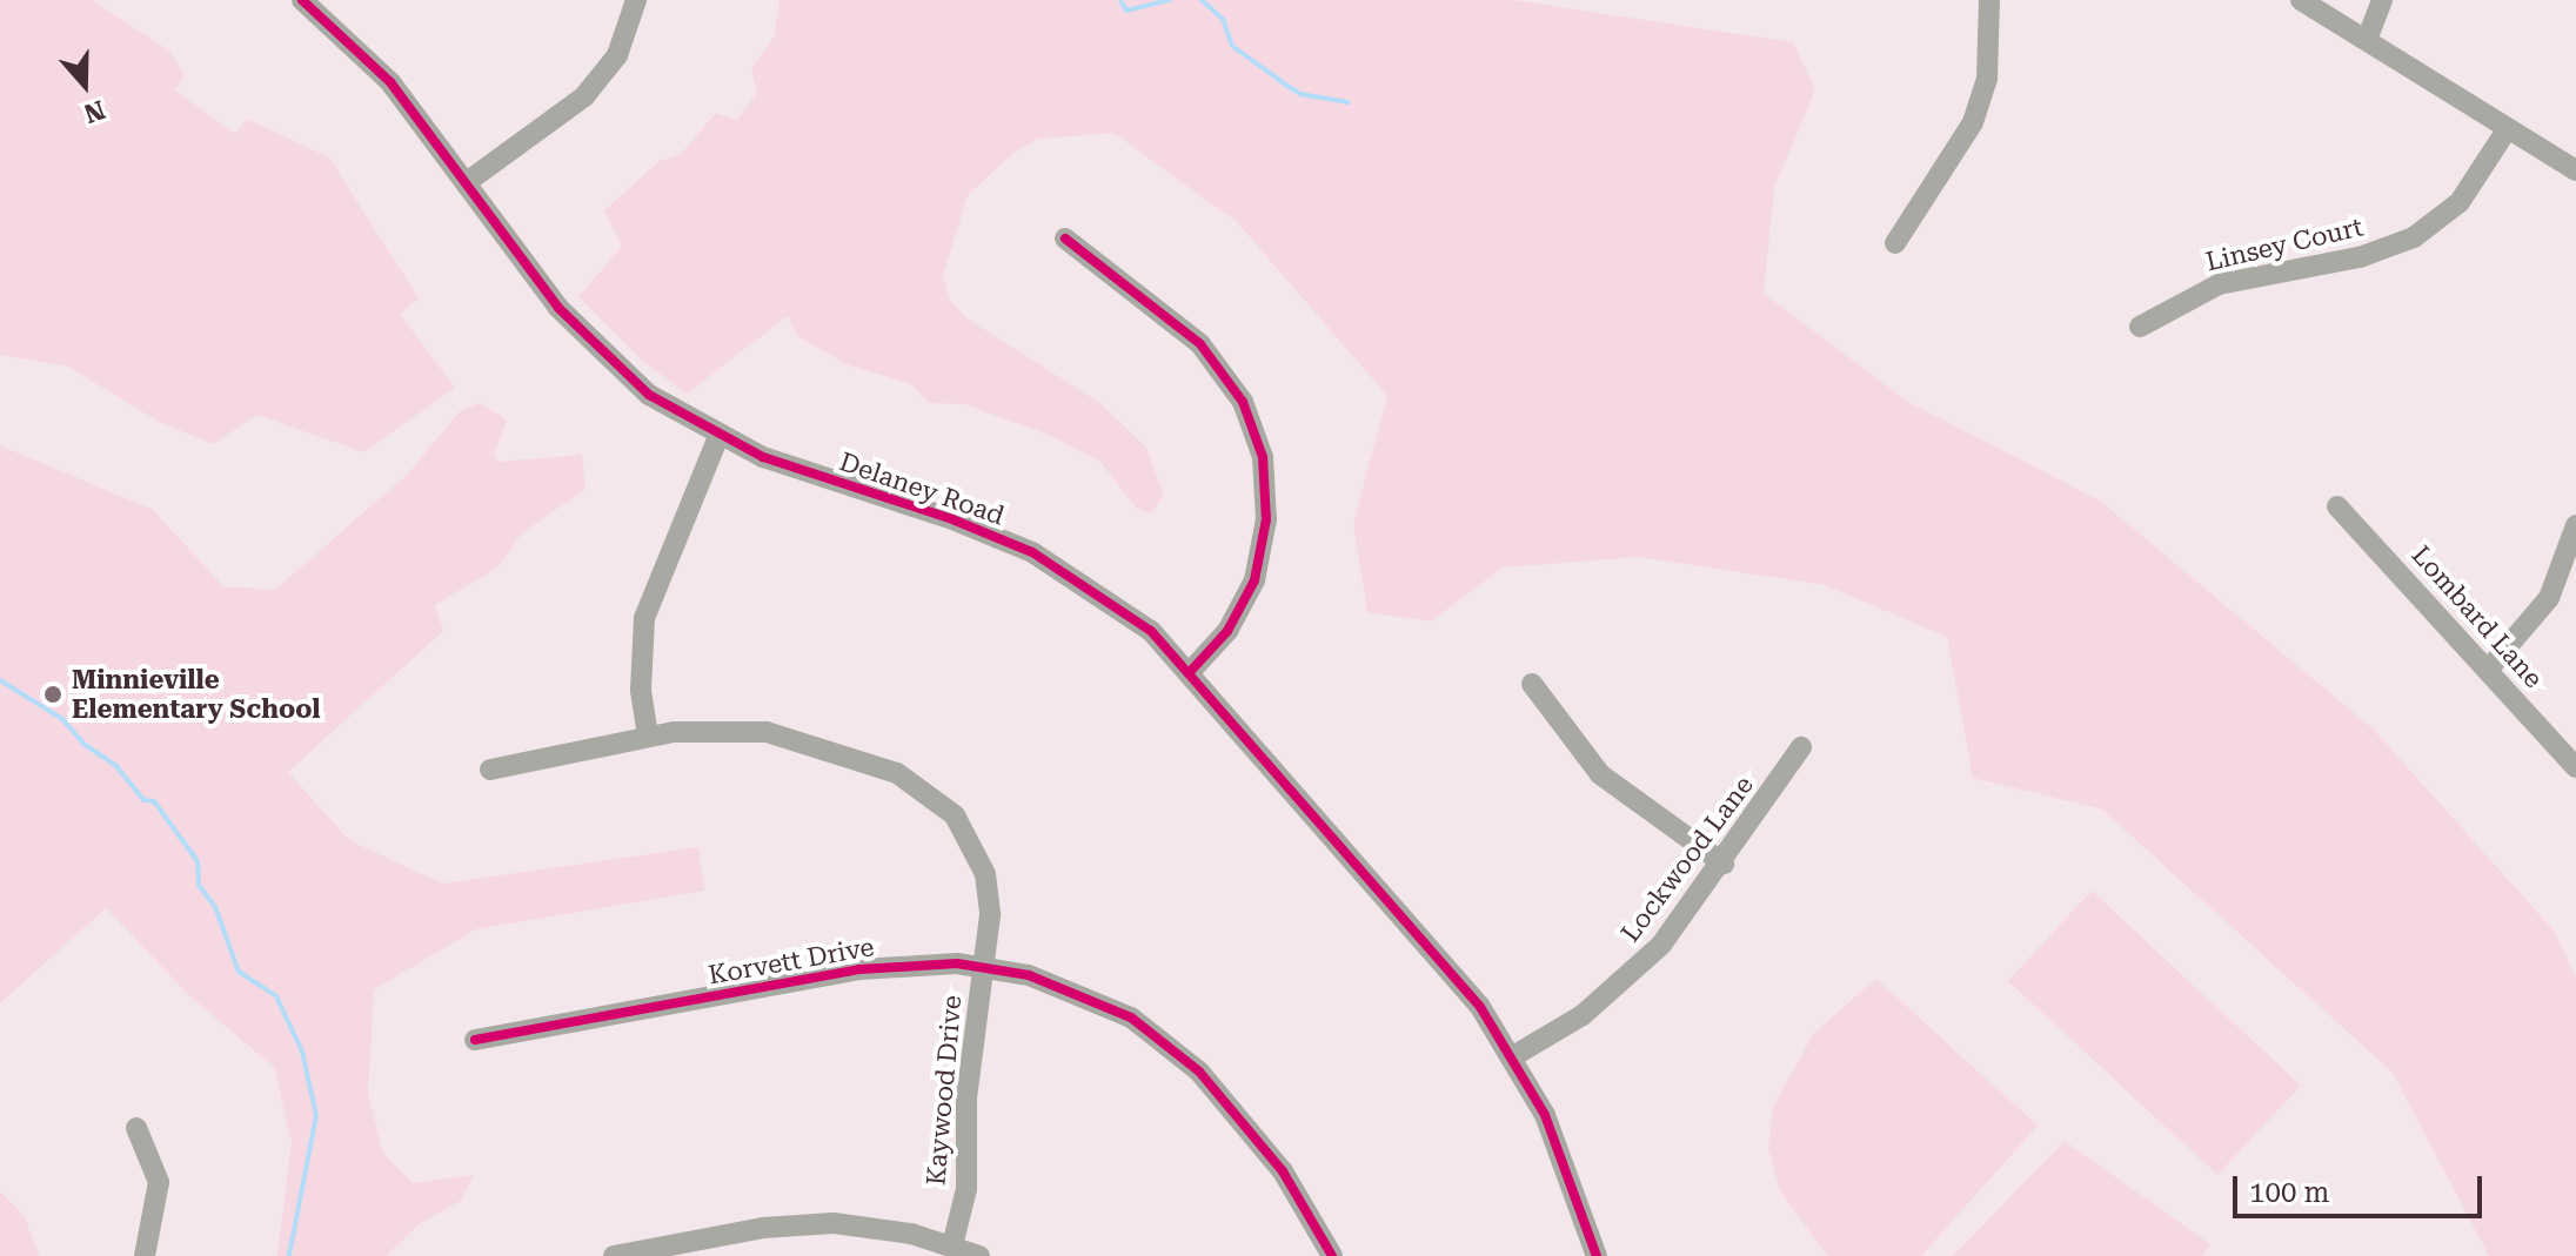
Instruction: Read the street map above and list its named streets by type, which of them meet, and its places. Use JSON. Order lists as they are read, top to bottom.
{
  "streets": {
    "street": [
      "Linsey Court",
      "Delaney Road",
      "Lombard Lane",
      "Lockwood Lane",
      "Korvett Drive",
      "Kaywood Drive"
    ]
  },
  "crossings": [
    ["Delaney Road", "Lockwood Lane"],
    ["Korvett Drive", "Kaywood Drive"]
  ],
  "places": ["Minnieville Elementary School"],
  "scale_bar": "100 m",
  "north": "bottom"
}
